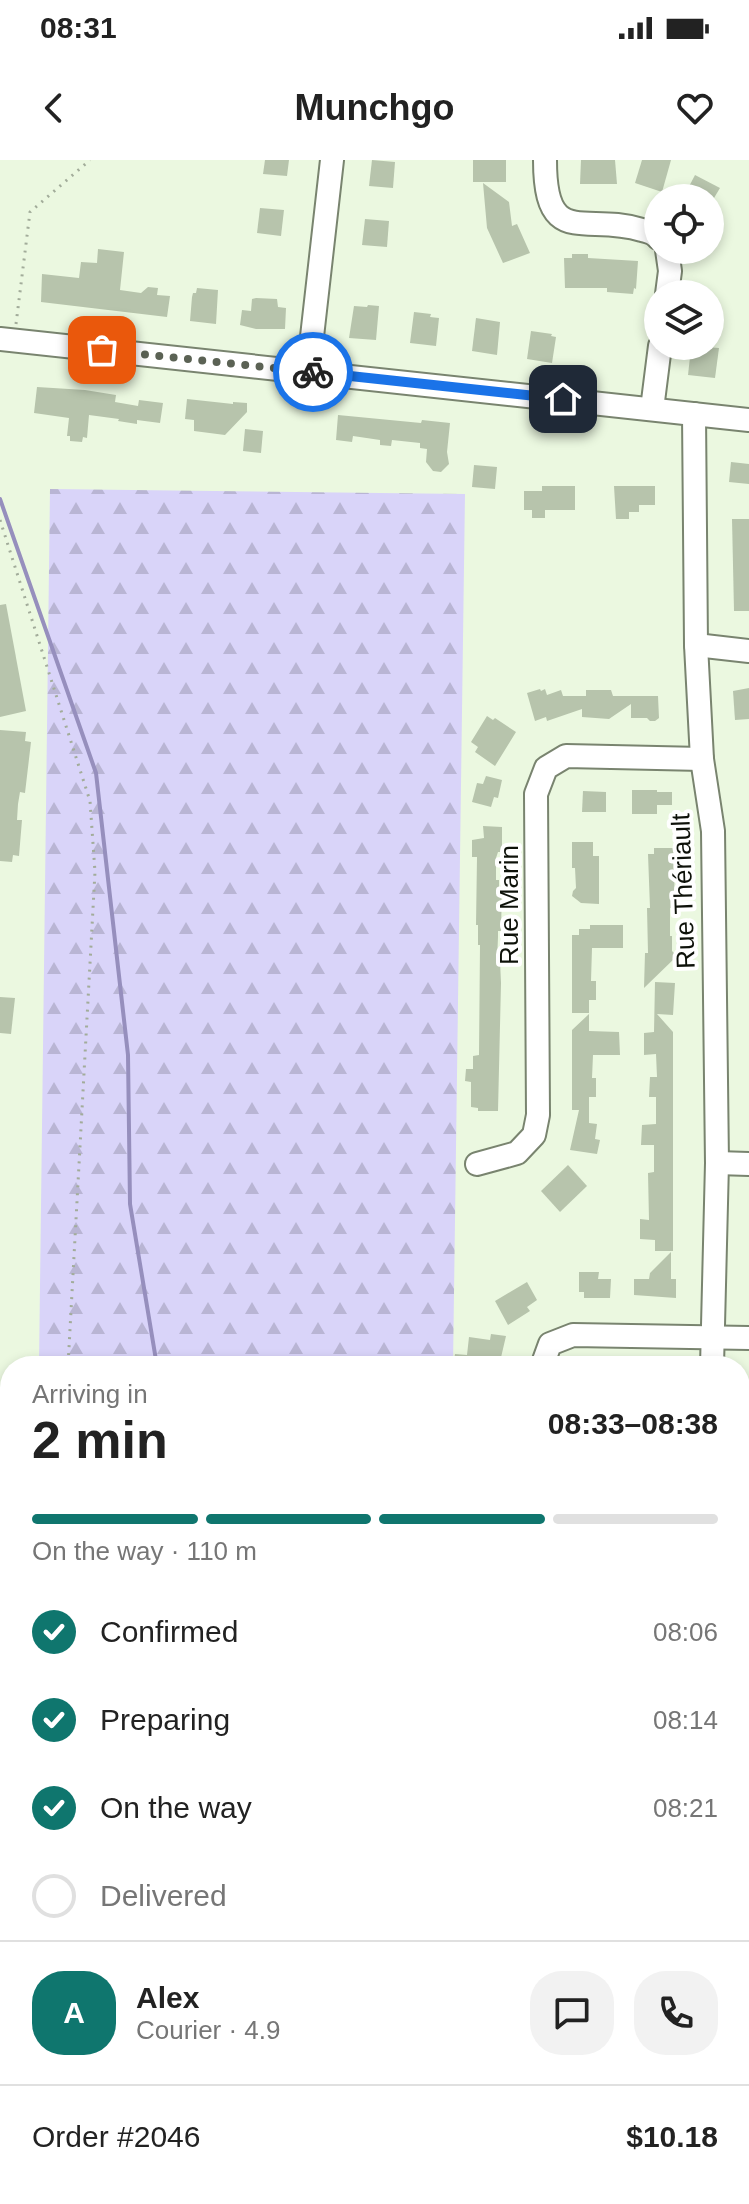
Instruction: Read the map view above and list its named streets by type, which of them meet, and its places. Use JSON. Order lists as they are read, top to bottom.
{
  "streets": {
    "street": ["Rue Thériault", "Rue Marin"]
  },
  "crossings": [
    ["Rue Thériault", "Rue Marin"]
  ],
  "page": {
    "status": "08:31",
    "header": "Munchgo",
    "heading": ["2 min", "Arriving in", "08:33–08:38"],
    "panel": [
      "Alex",
      "Courier · 4.9",
      "Order #2046",
      "$10.18"
    ],
    "bar": "On the way · 110 m",
    "list": [
      ["Confirmed", "08:06"],
      ["Preparing", "08:14"],
      ["On the way", "08:21"],
      "Delivered"
    ],
    "round": "A"
  }
}
